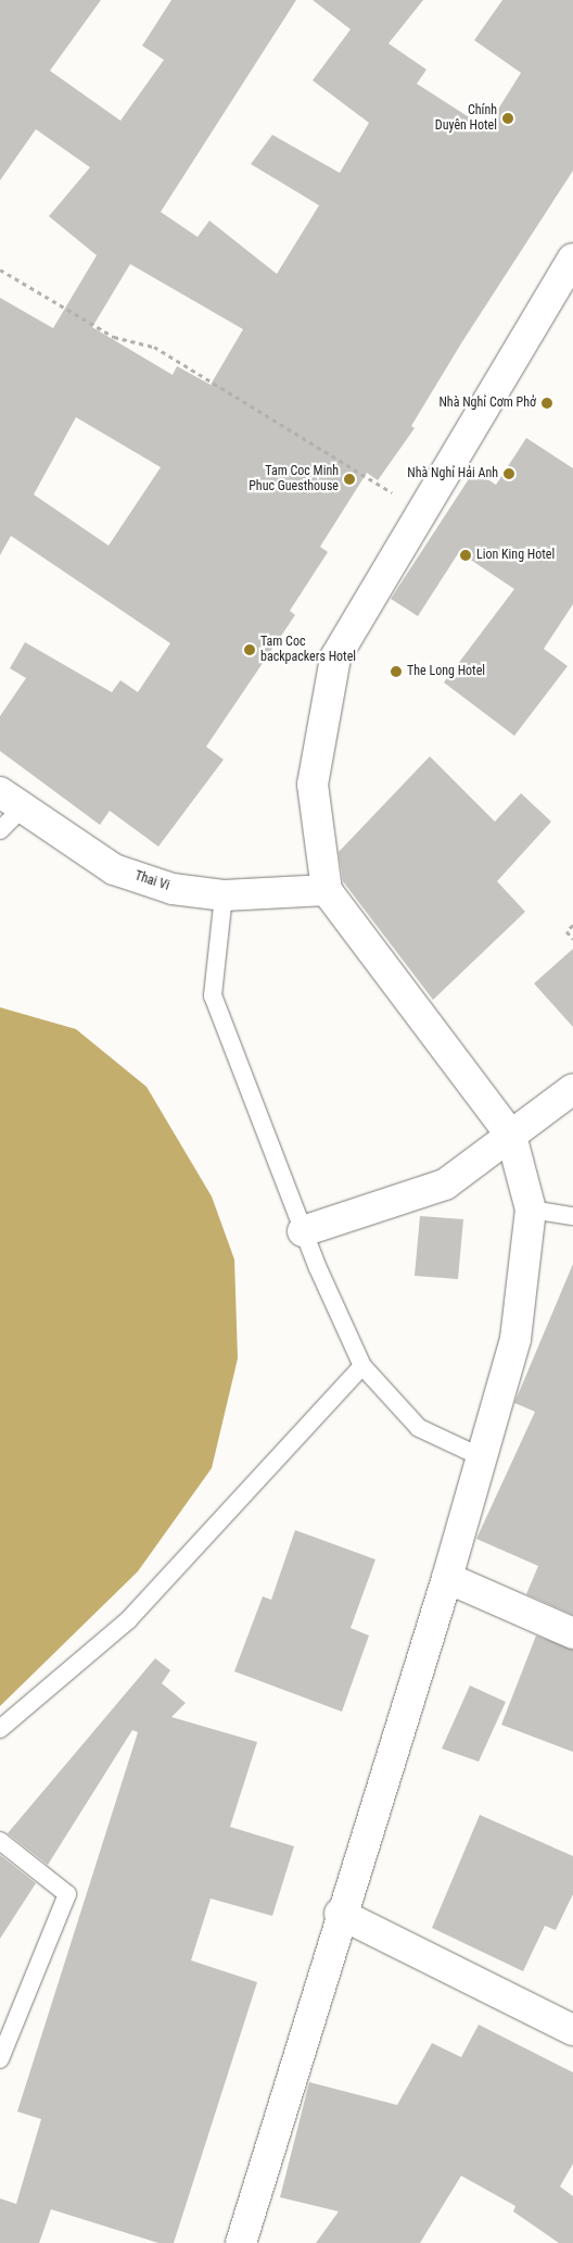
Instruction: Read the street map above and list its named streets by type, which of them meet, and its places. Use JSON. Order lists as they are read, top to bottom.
{
  "streets": {
    "main road": ["Thai Vi"]
  },
  "places": [
    "Chính Duyên Hotel",
    "Nhà Nghỉ Cơm Phở",
    "Nhà Nghỉ Hải Anh",
    "Tam Coc Minh Phuc Guesthouse",
    "Lion King Hotel",
    "Tam Coc backpackers Hotel",
    "The Long Hotel"
  ]
}
